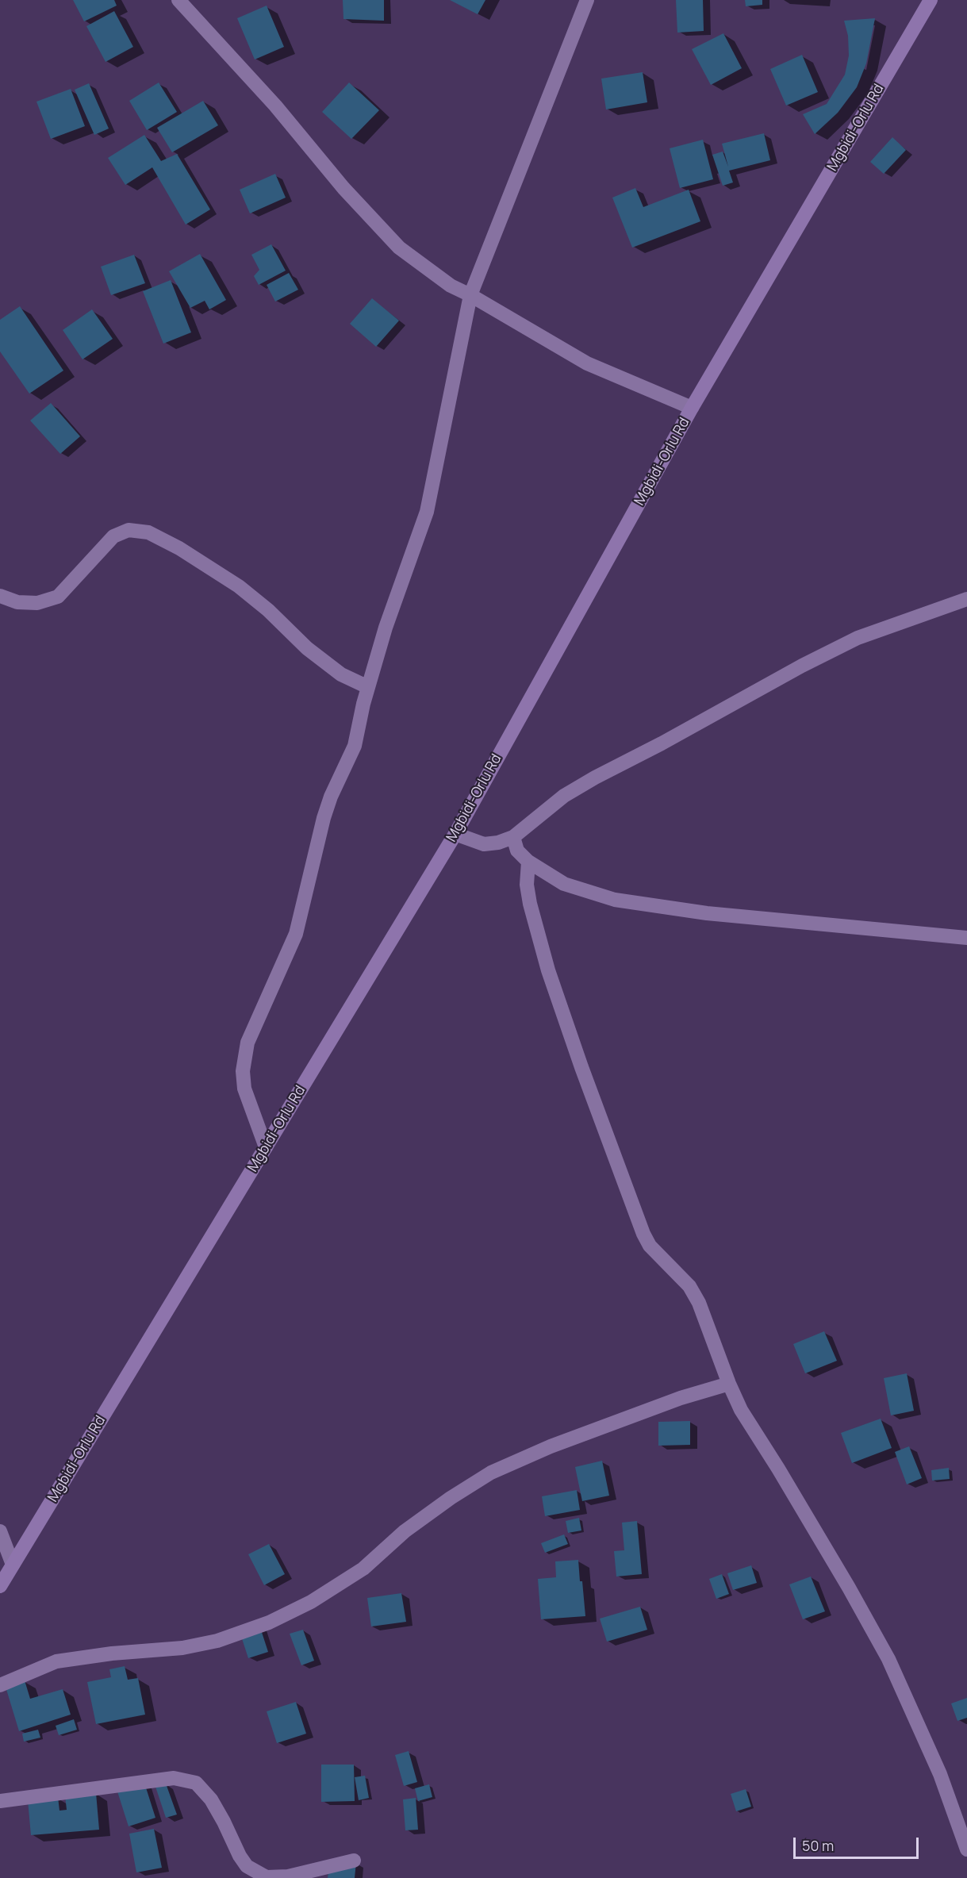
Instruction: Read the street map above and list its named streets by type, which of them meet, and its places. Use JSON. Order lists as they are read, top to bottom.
{
  "streets": {
    "main road": ["Mgbidi-Orlu Rd"]
  },
  "scale_bar": "50 m"
}
